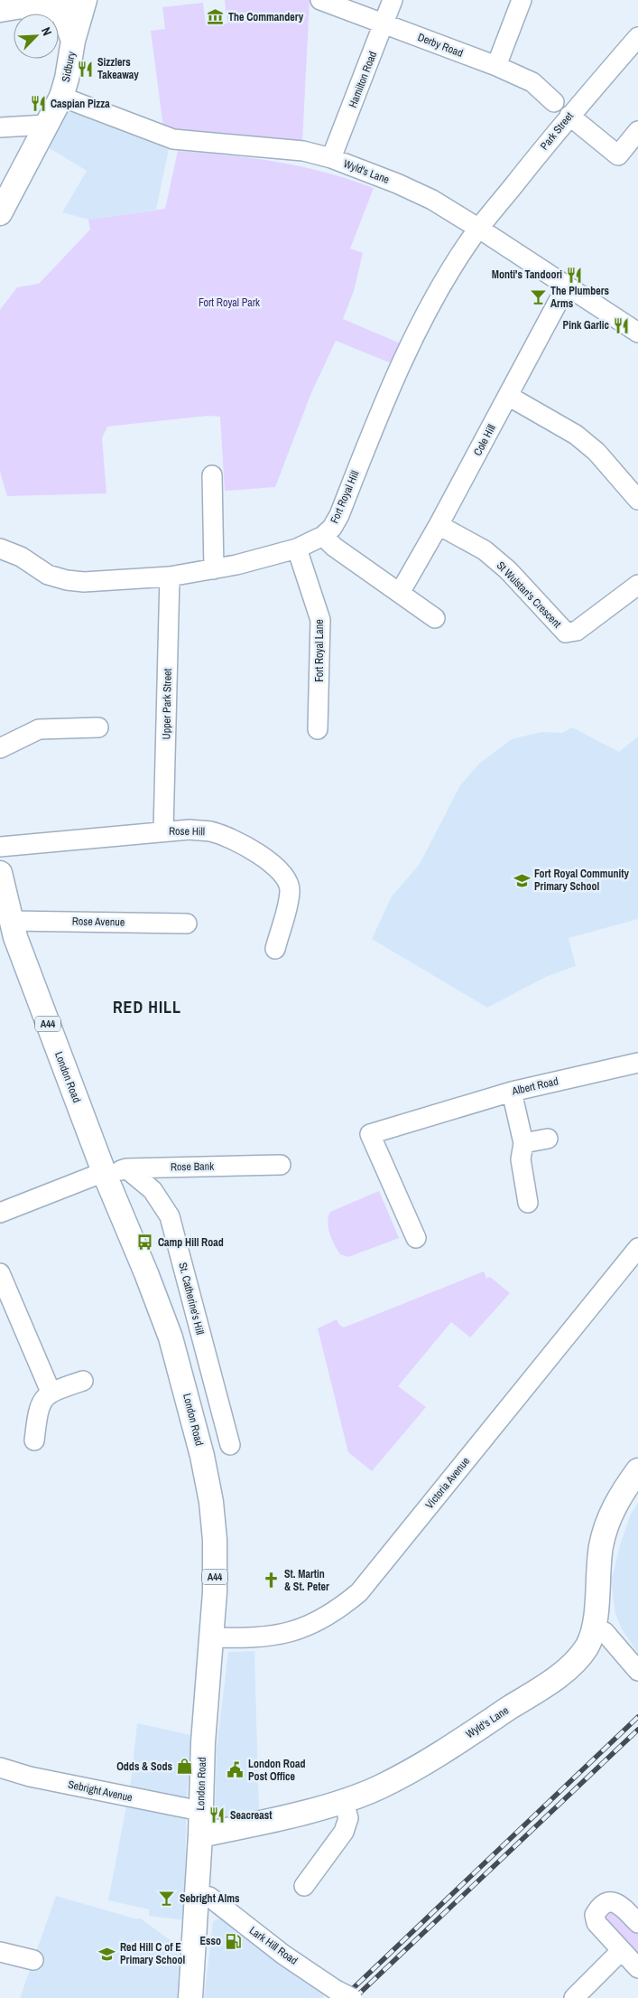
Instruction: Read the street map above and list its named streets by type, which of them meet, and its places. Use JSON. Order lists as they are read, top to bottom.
{
  "streets": {
    "main road": [
      "Sidbury",
      "Wyld's Lane",
      "A44",
      "London Road"
    ],
    "street": [
      "Derby Road",
      "Hamilton Road",
      "Park Street",
      "Cole Hill",
      "Fort Royal Hill",
      "St Wulstan's Crescent",
      "Fort Royal Lane",
      "Upper Park Street",
      "Rose Hill",
      "Rose Avenue",
      "Albert Road",
      "Rose Bank",
      "St. Catherine's Hill",
      "Victoria Avenue",
      "Sebright Avenue",
      "Lark Hill Road"
    ]
  },
  "crossings": [
    ["Derby Road", "Hamilton Road"],
    ["Sidbury", "Wyld's Lane"],
    ["Hamilton Road", "Wyld's Lane"],
    ["Park Street", "Wyld's Lane"],
    ["Park Street", "Fort Royal Hill"],
    ["Wyld's Lane", "Cole Hill"],
    ["Wyld's Lane", "Fort Royal Hill"],
    ["Wyld's Lane", "London Road"],
    ["Cole Hill", "St Wulstan's Crescent"],
    ["Fort Royal Hill", "Fort Royal Lane"],
    ["Fort Royal Hill", "Upper Park Street"],
    ["Upper Park Street", "Rose Hill"],
    ["Rose Avenue", "London Road"],
    ["London Road", "Rose Bank"],
    ["London Road", "St. Catherine's Hill"],
    ["London Road", "Victoria Avenue"],
    ["London Road", "Sebright Avenue"],
    ["London Road", "Lark Hill Road"],
    ["Rose Bank", "St. Catherine's Hill"]
  ],
  "districts": ["RED HILL"],
  "parks": ["Fort Royal Park"],
  "places": {
    "museum": ["The Commandery"],
    "restaurant": [
      "Sizzlers Takeaway",
      "Caspian Pizza",
      "Monti's Tandoori",
      "Pink Garlic",
      "Seacreast"
    ],
    "bar": ["The Plumbers Arms", "Sebright Alms"],
    "school or university": ["Fort Royal Community Primary School", "Red Hill C of E Primary School"],
    "bus stop": ["Camp Hill Road"],
    "church": ["St. Martin & St. Peter"],
    "shop": ["Odds & Sods"],
    "public building": ["London Road Post Office"],
    "fuel station": ["Esso"]
  },
  "north": "top right"
}
